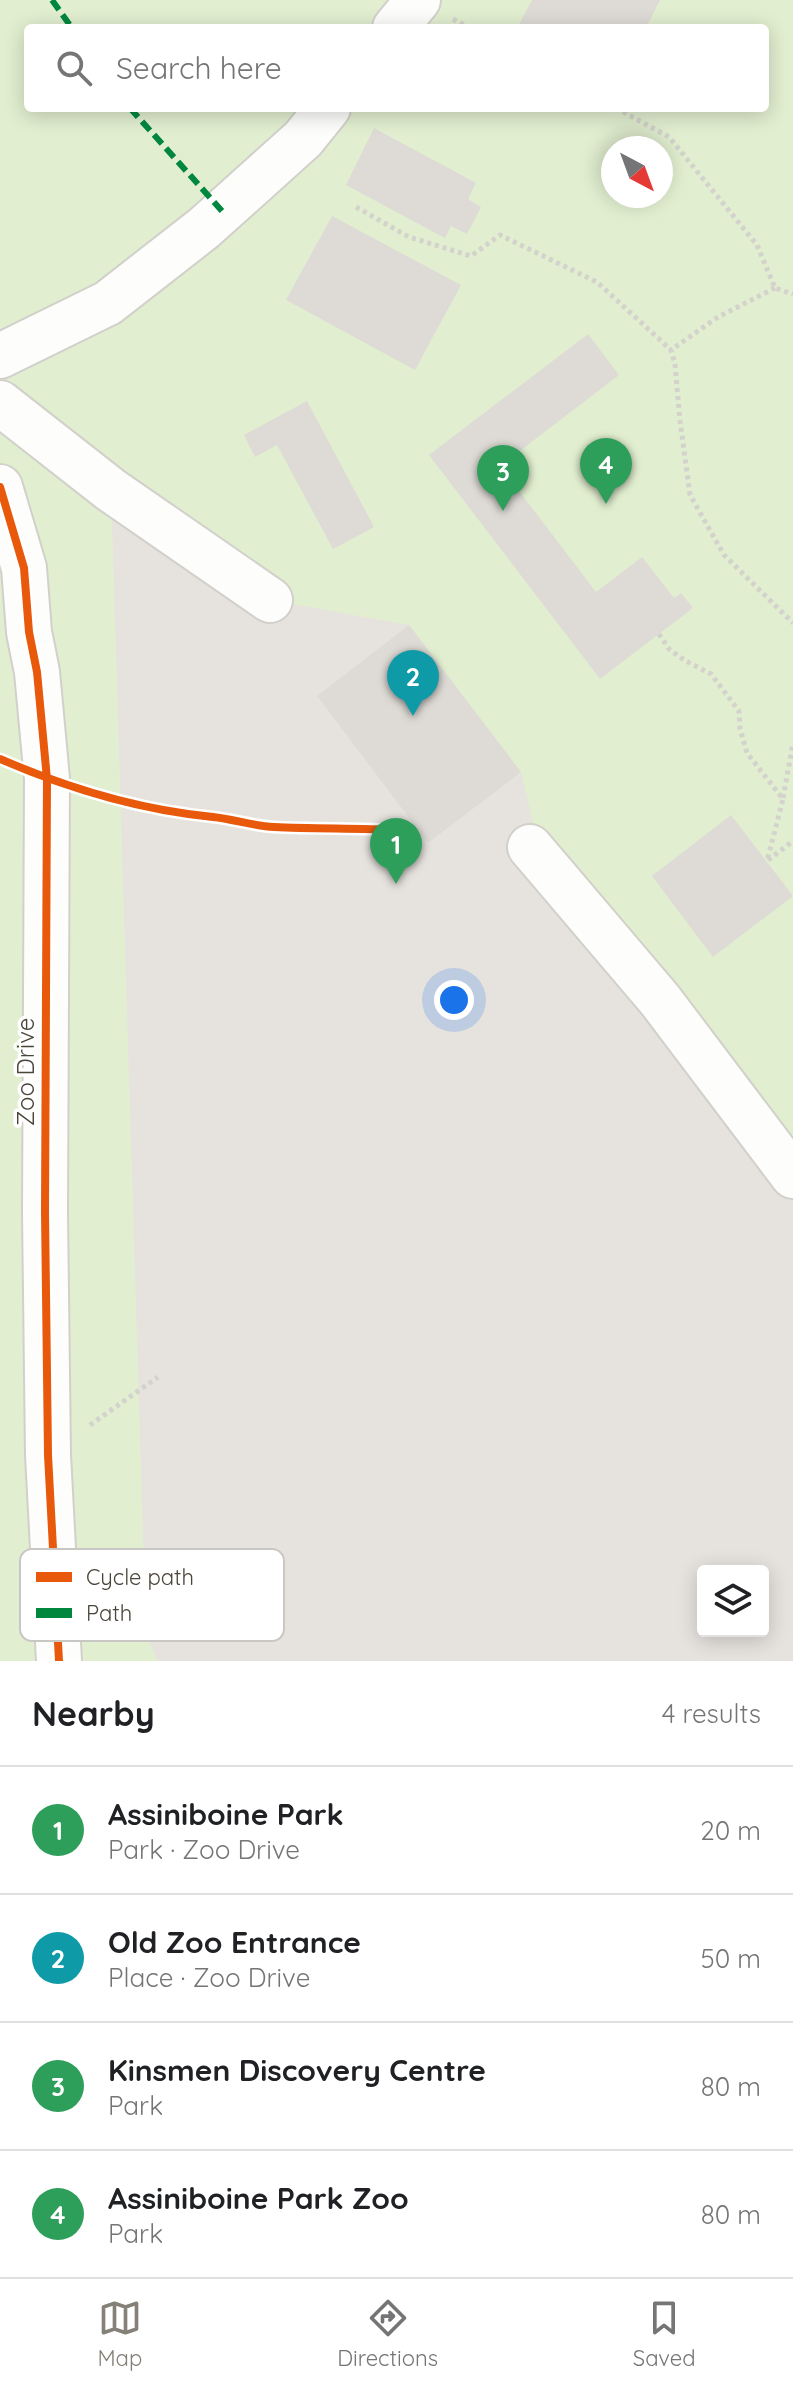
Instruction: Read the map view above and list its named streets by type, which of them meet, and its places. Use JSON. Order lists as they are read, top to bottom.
{
  "streets": {
    "street": ["Zoo Drive"]
  },
  "legend": ["Cycle path", "Path"],
  "north": "bottom right",
  "page": {
    "search": "Search here",
    "pins": [
      "4",
      "3",
      "2",
      "1"
    ],
    "heading": ["Nearby", "4 results"],
    "list": [
      {
        "mark": "1",
        "name": "Assiniboine Park",
        "note": "Park · Zoo Drive",
        "value": "20 m"
      },
      {
        "mark": "2",
        "name": "Old Zoo Entrance",
        "note": "Place · Zoo Drive",
        "value": "50 m"
      },
      {
        "mark": "3",
        "name": "Kinsmen Discovery Centre",
        "note": "Park",
        "value": "80 m"
      },
      {
        "mark": "4",
        "name": "Assiniboine Park Zoo",
        "note": "Park",
        "value": "80 m"
      }
    ],
    "nav": ["Map", "Directions", "Saved"]
  }
}
